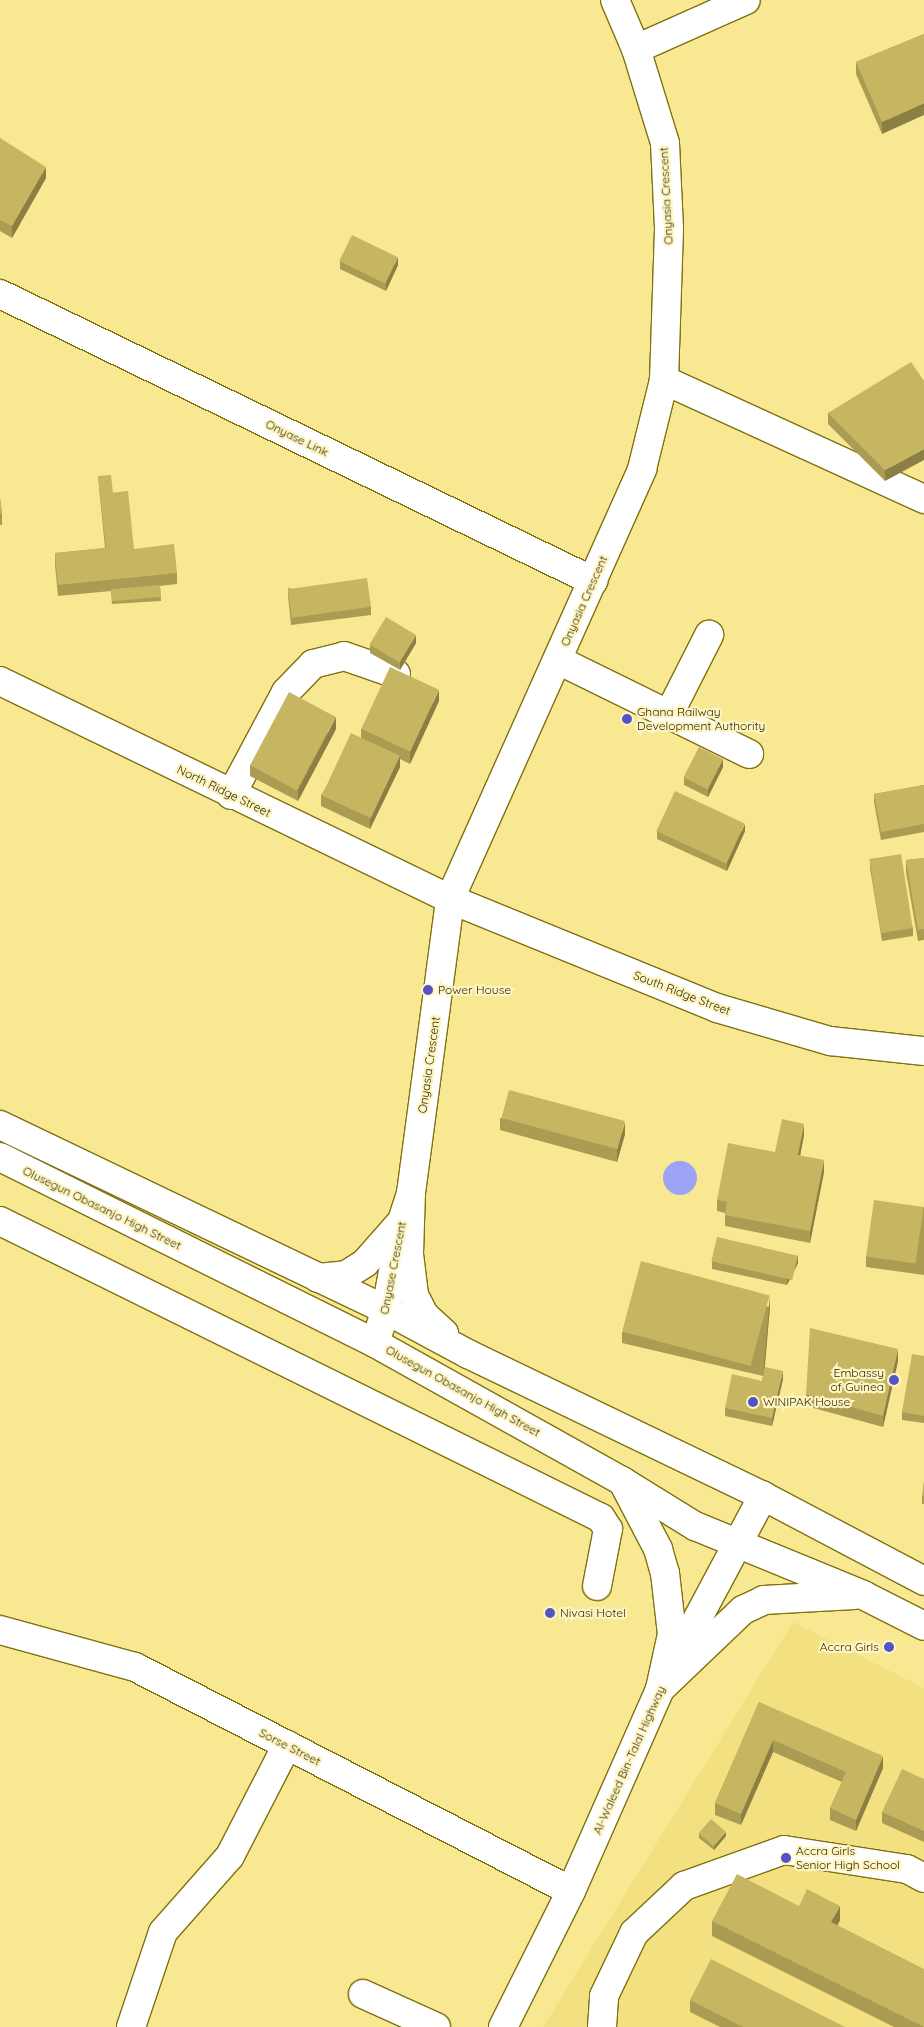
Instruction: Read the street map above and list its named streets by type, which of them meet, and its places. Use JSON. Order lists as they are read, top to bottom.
{
  "streets": {
    "street": [
      "Onyasia Crescent",
      "Onyase Link",
      "North Ridge Street",
      "South Ridge Street",
      "Olusegun Obasanjo High Street",
      "Onyase Crescent",
      "Sorse Street",
      "Al-Waleed Bin-Talal Highway"
    ]
  },
  "crossings": [
    ["Onyasia Crescent", "Onyase Link"],
    ["Onyasia Crescent", "North Ridge Street"],
    ["Onyasia Crescent", "South Ridge Street"],
    ["Onyasia Crescent", "Onyase Crescent"],
    ["North Ridge Street", "South Ridge Street"],
    ["Olusegun Obasanjo High Street", "Onyase Crescent"],
    ["Olusegun Obasanjo High Street", "Al-Waleed Bin-Talal Highway"],
    ["Sorse Street", "Al-Waleed Bin-Talal Highway"]
  ],
  "places": [
    "Ghana Railway Development Authority",
    "Power House",
    "Embassy of Guinea",
    "WINIPAK House",
    "Nivasi Hotel",
    "Accra Girls",
    "Accra Girls Senior High School"
  ]
}
